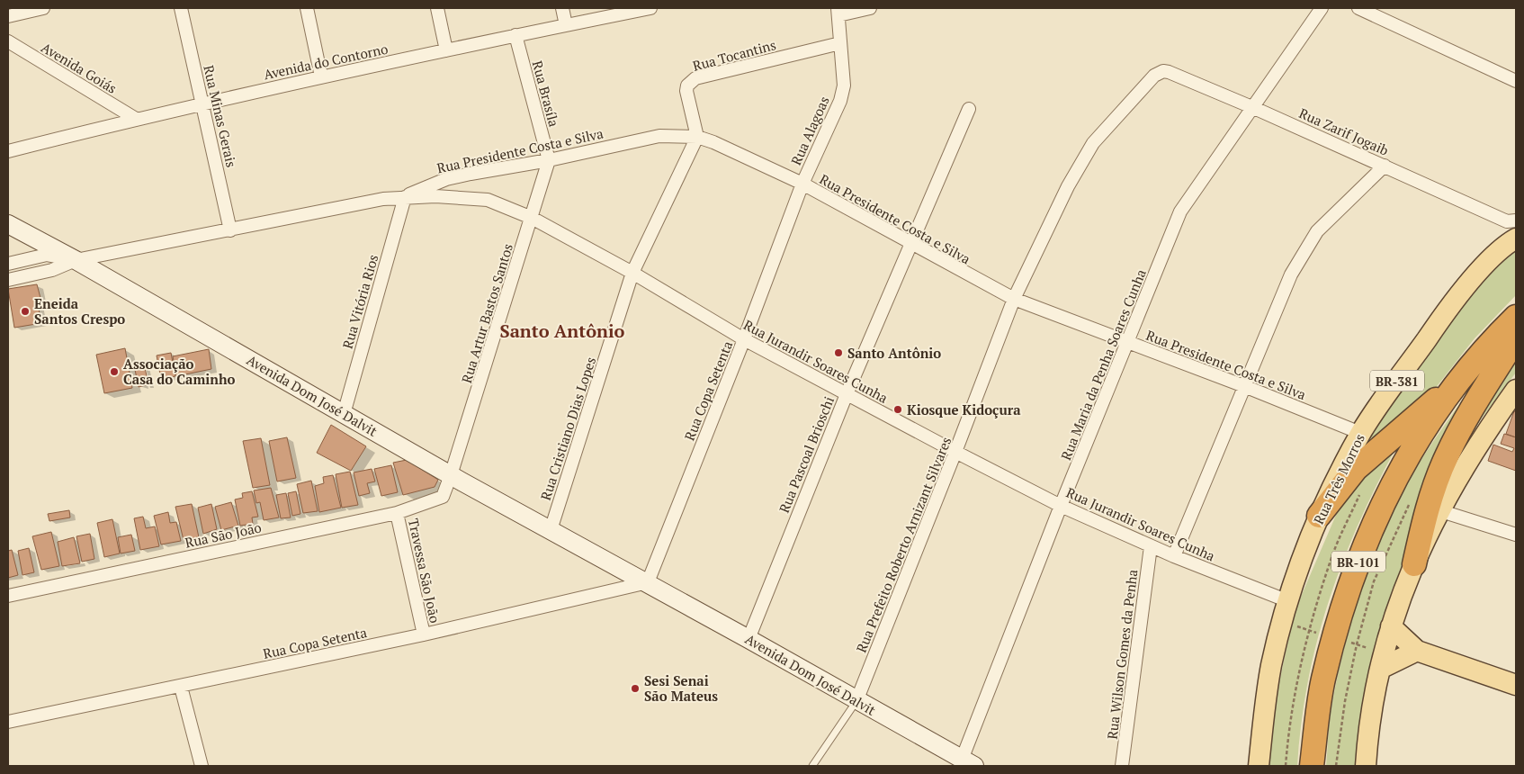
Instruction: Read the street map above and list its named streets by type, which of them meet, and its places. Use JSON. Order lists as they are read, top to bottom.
{
  "streets": {
    "highway": ["BR-101"],
    "main road": ["BR-381", "Rua Três Morros"],
    "street": [
      "Rua Tocantins",
      "Avenida do Contorno",
      "Avenida Goiás",
      "Rua Brasíla",
      "Rua Minas Gerais",
      "Rua Alagoas",
      "Rua Zarif Jogaib",
      "Rua Presidente Costa e Silva",
      "Rua Vitória Rios",
      "Rua Artur Bastos Santos",
      "Rua Jurandir Soares Cunha",
      "Rua Maria da Penha Soares Cunha",
      "Rua Copa Setenta",
      "Avenida Dom José Dalvit",
      "Rua Cristiano Dias Lopes",
      "Rua Pascoal Brioschi",
      "Rua São João",
      "Rua Prefeito Roberto Arnizant Silvares",
      "Travessa São João",
      "Rua Wilson Gomes da Penha"
    ]
  },
  "crossings": [
    ["Rua Tocantins", "Rua Alagoas"],
    ["Rua Tocantins", "Rua Presidente Costa e Silva"],
    ["Rua Tocantins", "Rua Cristiano Dias Lopes"],
    ["Avenida do Contorno", "Avenida Goiás"],
    ["Avenida do Contorno", "Rua Brasíla"],
    ["Avenida do Contorno", "Rua Minas Gerais"],
    ["Rua Brasíla", "Rua Presidente Costa e Silva"],
    ["Rua Brasíla", "Rua Artur Bastos Santos"],
    ["Rua Alagoas", "Rua Presidente Costa e Silva"],
    ["Rua Alagoas", "Rua Copa Setenta"],
    ["Rua Zarif Jogaib", "Rua Maria da Penha Soares Cunha"],
    ["Rua Zarif Jogaib", "Rua Prefeito Roberto Arnizant Silvares"],
    ["Rua Presidente Costa e Silva", "Rua Vitória Rios"],
    ["Rua Presidente Costa e Silva", "Rua Artur Bastos Santos"],
    ["Rua Presidente Costa e Silva", "Rua Jurandir Soares Cunha"],
    ["Rua Presidente Costa e Silva", "Rua Maria da Penha Soares Cunha"],
    ["Rua Presidente Costa e Silva", "Rua Copa Setenta"],
    ["Rua Presidente Costa e Silva", "Rua Cristiano Dias Lopes"],
    ["Rua Presidente Costa e Silva", "Rua Pascoal Brioschi"],
    ["Rua Presidente Costa e Silva", "Rua Três Morros"],
    ["Rua Presidente Costa e Silva", "Rua Prefeito Roberto Arnizant Silvares"],
    ["Rua Vitória Rios", "Rua Jurandir Soares Cunha"],
    ["Rua Vitória Rios", "Avenida Dom José Dalvit"],
    ["Rua Artur Bastos Santos", "Rua Jurandir Soares Cunha"],
    ["Rua Artur Bastos Santos", "Avenida Dom José Dalvit"],
    ["Rua Artur Bastos Santos", "Rua São João"],
    ["Rua Jurandir Soares Cunha", "Rua Maria da Penha Soares Cunha"],
    ["Rua Jurandir Soares Cunha", "Rua Copa Setenta"],
    ["Rua Jurandir Soares Cunha", "Rua Cristiano Dias Lopes"],
    ["Rua Jurandir Soares Cunha", "Rua Pascoal Brioschi"],
    ["Rua Jurandir Soares Cunha", "Rua Três Morros"],
    ["Rua Jurandir Soares Cunha", "Rua Prefeito Roberto Arnizant Silvares"],
    ["Rua Jurandir Soares Cunha", "Rua Wilson Gomes da Penha"],
    ["Rua Maria da Penha Soares Cunha", "Avenida Dom José Dalvit"],
    ["Rua Copa Setenta", "Avenida Dom José Dalvit"],
    ["Rua Copa Setenta", "Travessa São João"],
    ["Avenida Dom José Dalvit", "Rua Cristiano Dias Lopes"],
    ["Avenida Dom José Dalvit", "Rua Pascoal Brioschi"],
    ["Avenida Dom José Dalvit", "Rua São João"],
    ["Avenida Dom José Dalvit", "Rua Prefeito Roberto Arnizant Silvares"],
    ["Rua São João", "Travessa São João"]
  ],
  "districts": ["Santo Antônio"],
  "places": [
    "Eneida Santos Crespo",
    "Santo Antônio",
    "Associação Casa do Caminho",
    "Kiosque Kidoçura",
    "Sesi Senai São Mateus"
  ]
}
